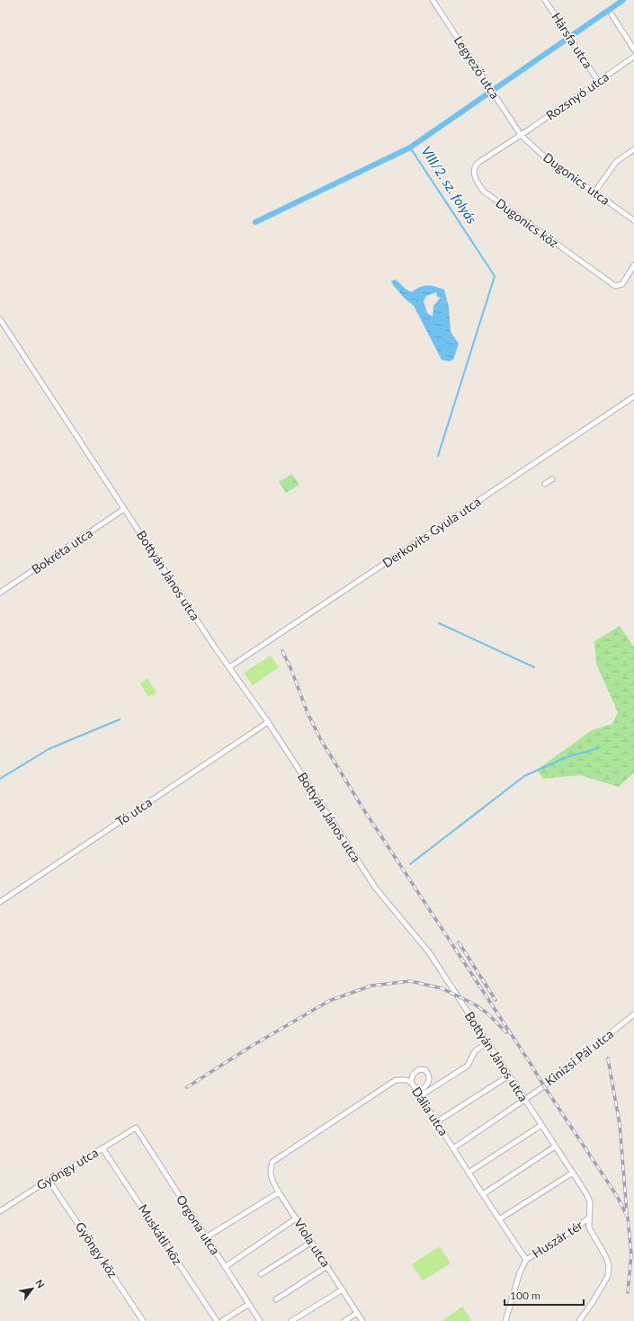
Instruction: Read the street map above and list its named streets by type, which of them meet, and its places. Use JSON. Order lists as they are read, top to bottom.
{
  "streets": {
    "street": [
      "Hársfa utca",
      "Legyező utca",
      "Rozsnyó utca",
      "Dugonics utca",
      "Dugonics köz",
      "Derkovits Gyula utca",
      "Bokréta utca",
      "Bottyán János utca",
      "Tó utca",
      "Kinizsi Pál utca",
      "Dália utca",
      "Gyöngy utca",
      "Orgona utca",
      "Muskátli köz",
      "Huszár tér",
      "Viola utca",
      "Gyöngy köz"
    ]
  },
  "crossings": [
    ["Hársfa utca", "Rozsnyó utca"],
    ["Legyező utca", "Rozsnyó utca"],
    ["Legyező utca", "Dugonics utca"],
    ["Legyező utca", "Dugonics köz"],
    ["Rozsnyó utca", "Dugonics utca"],
    ["Rozsnyó utca", "Dugonics köz"],
    ["Dugonics utca", "Dugonics köz"],
    ["Derkovits Gyula utca", "Bottyán János utca"],
    ["Bokréta utca", "Bottyán János utca"],
    ["Bottyán János utca", "Tó utca"],
    ["Bottyán János utca", "Kinizsi Pál utca"],
    ["Bottyán János utca", "Huszár tér"],
    ["Kinizsi Pál utca", "Dália utca"],
    ["Dália utca", "Huszár tér"],
    ["Dália utca", "Viola utca"],
    ["Gyöngy utca", "Orgona utca"],
    ["Gyöngy utca", "Muskátli köz"],
    ["Gyöngy utca", "Gyöngy köz"]
  ],
  "water": ["VIII/2. sz. folyás"],
  "scale_bar": "100 m",
  "north": "top right"
}
